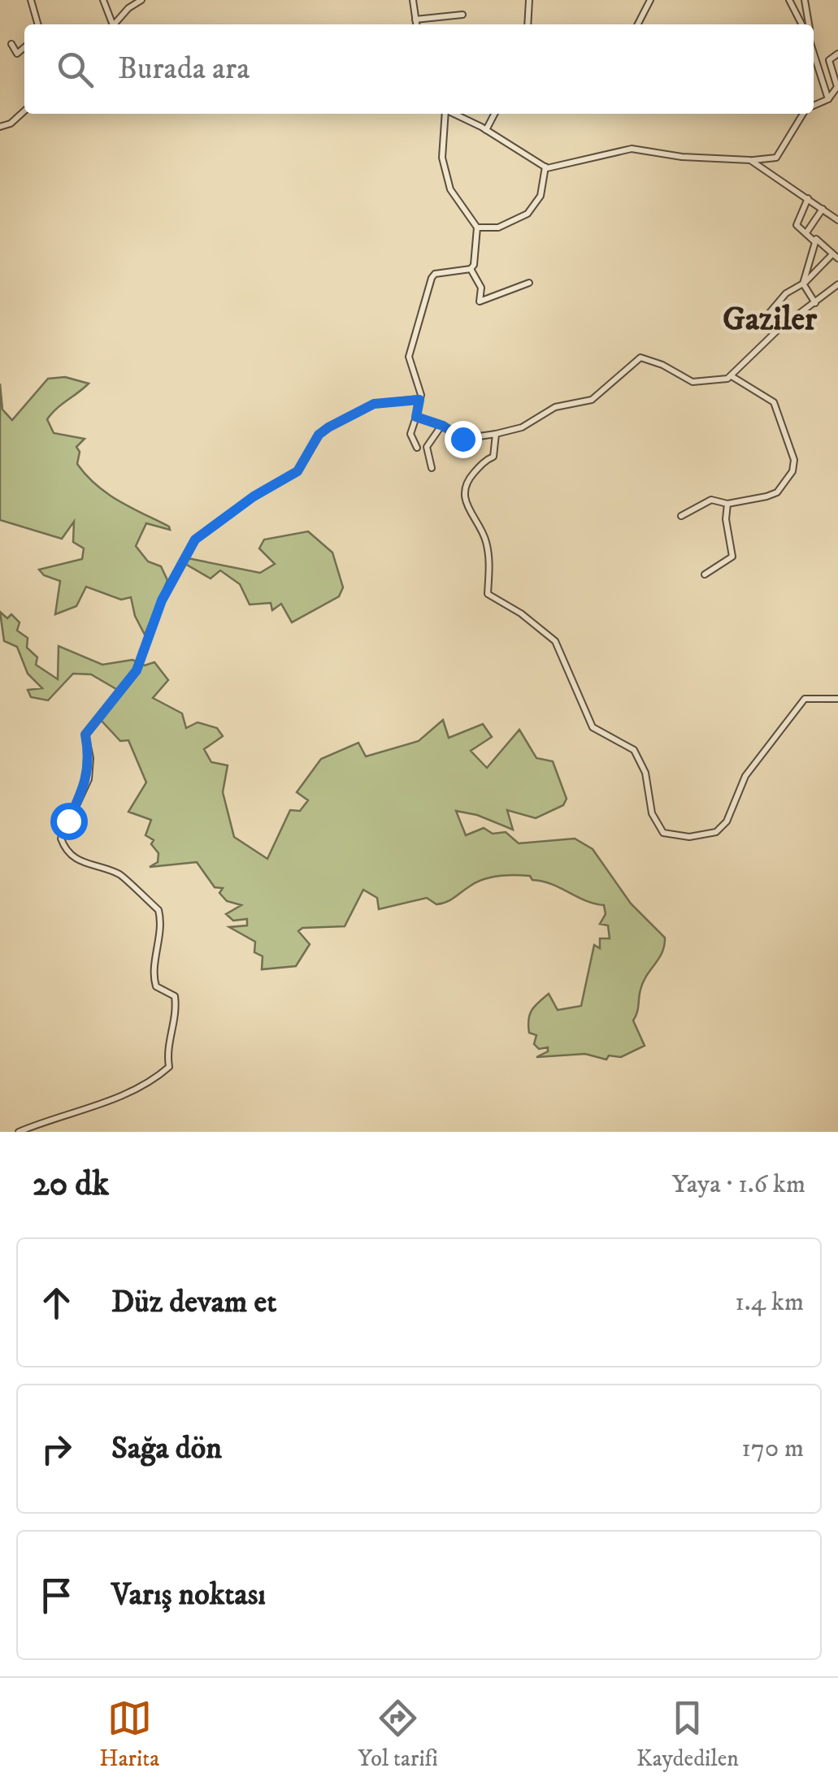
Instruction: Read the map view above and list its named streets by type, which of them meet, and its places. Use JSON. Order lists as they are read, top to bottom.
{
  "districts": ["Gaziler"],
  "page": {
    "search": "Burada ara",
    "heading": ["20 dk", "Yaya · 1.6 km"],
    "list": [
      ["Düz devam et", "1.4 km"],
      ["Sağa dön", "170 m"],
      "Varış noktası"
    ],
    "nav": ["Harita", "Yol tarifi", "Kaydedilen"]
  }
}
